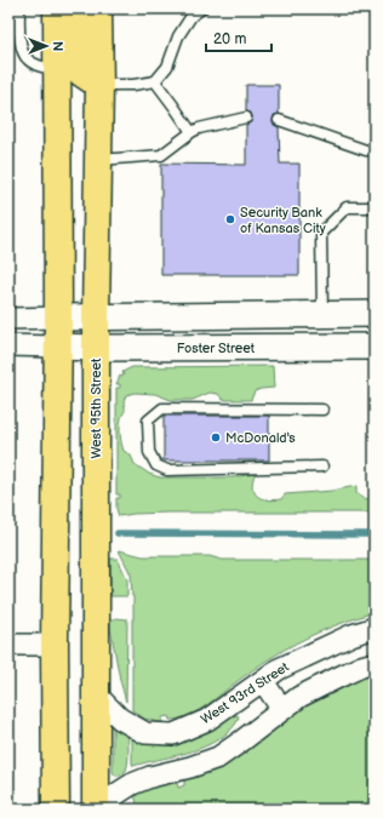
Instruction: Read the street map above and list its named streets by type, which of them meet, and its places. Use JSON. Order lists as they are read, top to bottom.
{
  "streets": {
    "main road": ["West 95th Street"],
    "street": ["Foster Street", "West 93rd Street"]
  },
  "crossings": [
    ["Foster Street", "West 95th Street"],
    ["West 95th Street", "West 93rd Street"]
  ],
  "places": ["Security Bank of Kansas City", "McDonald's"],
  "scale_bar": "20 m",
  "north": "right"
}
